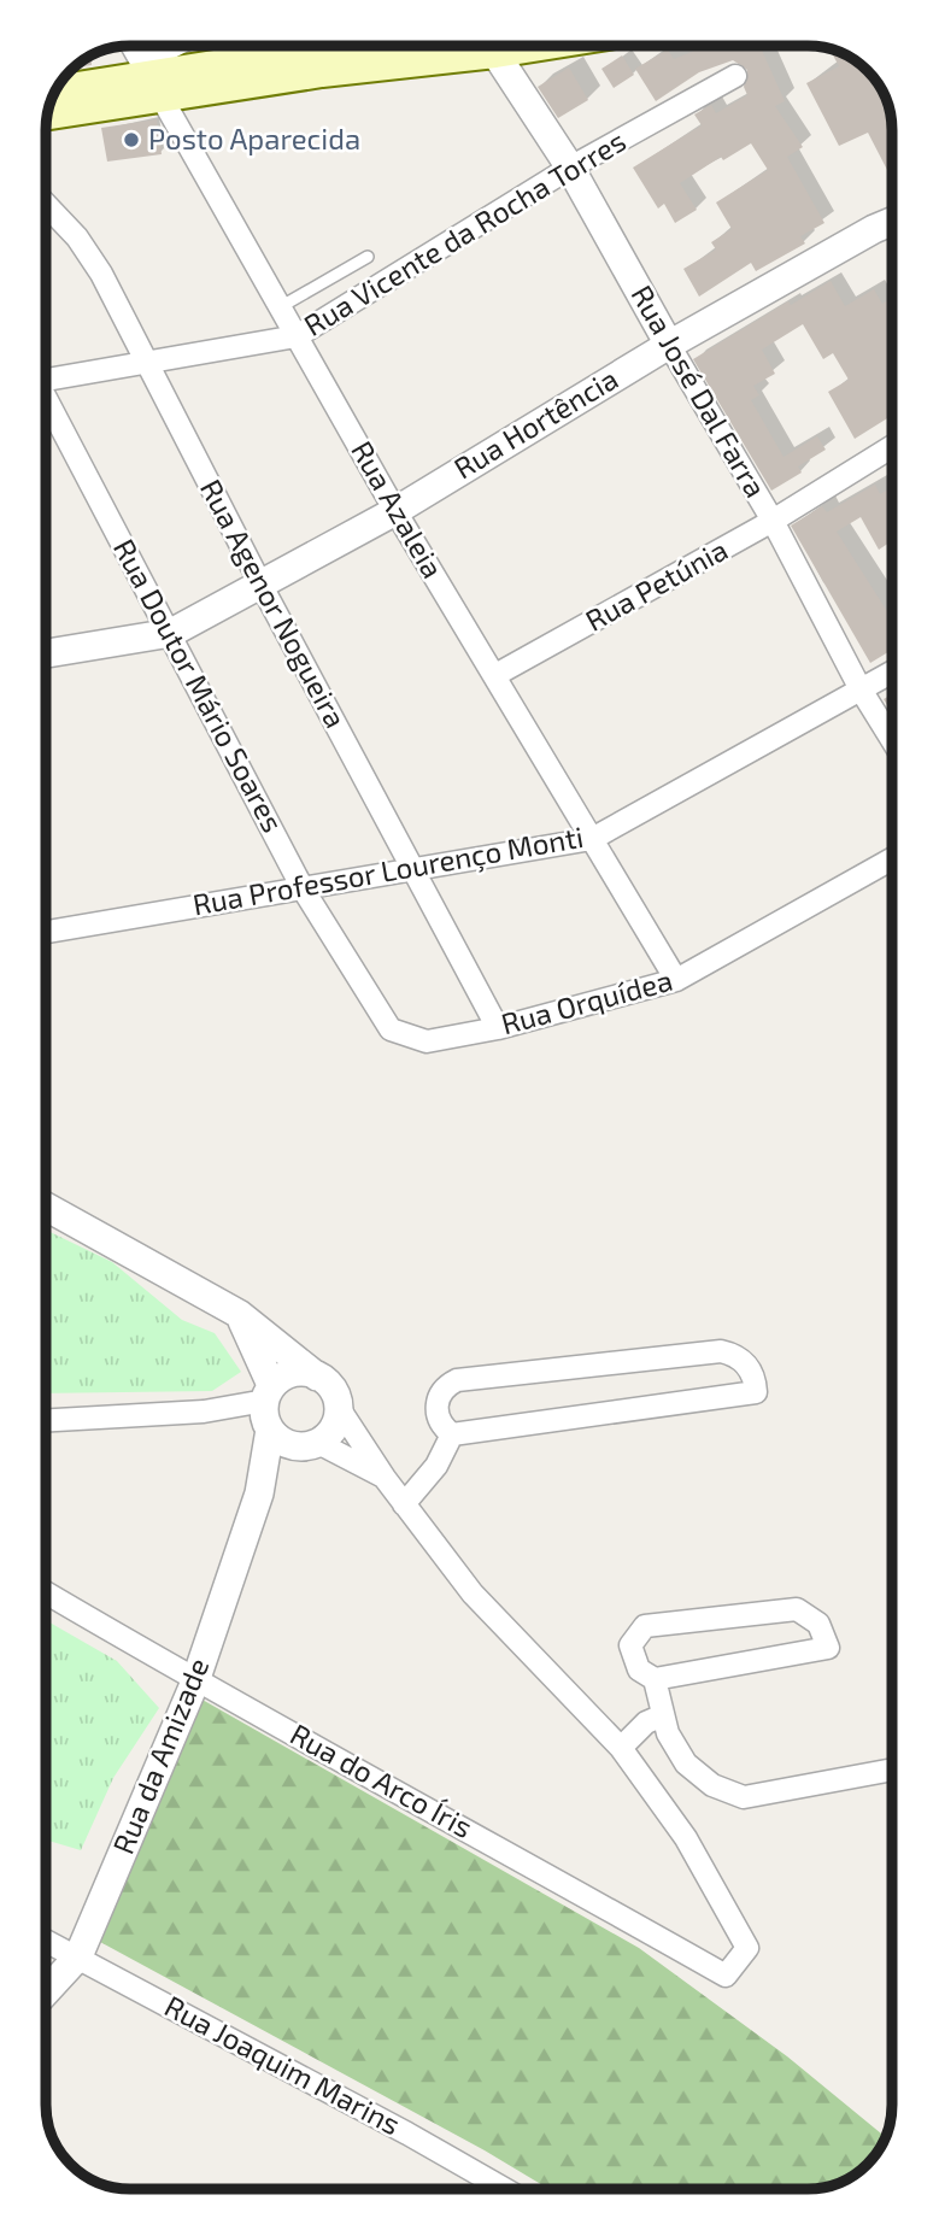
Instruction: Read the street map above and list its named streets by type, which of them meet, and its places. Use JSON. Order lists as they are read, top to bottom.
{
  "streets": {
    "street": [
      "Rua Vicente da Rocha Torres",
      "Rua José Dal Farra",
      "Rua Hortência",
      "Rua Azaleia",
      "Rua Petúnia",
      "Rua Agenor Nogueira",
      "Rua Doutor Mário Soares",
      "Rua Professor Lourenço Monti",
      "Rua Orquídea",
      "Rua da Amizade",
      "Rua do Arco Íris",
      "Rua Joaquim Marins"
    ]
  },
  "crossings": [
    ["Rua Vicente da Rocha Torres", "Rua José Dal Farra"],
    ["Rua Vicente da Rocha Torres", "Rua Azaleia"],
    ["Rua Vicente da Rocha Torres", "Rua Agenor Nogueira"],
    ["Rua José Dal Farra", "Rua Hortência"],
    ["Rua José Dal Farra", "Rua Petúnia"],
    ["Rua José Dal Farra", "Rua Professor Lourenço Monti"],
    ["Rua Hortência", "Rua Azaleia"],
    ["Rua Hortência", "Rua Agenor Nogueira"],
    ["Rua Hortência", "Rua Doutor Mário Soares"],
    ["Rua Azaleia", "Rua Petúnia"],
    ["Rua Azaleia", "Rua Professor Lourenço Monti"],
    ["Rua Azaleia", "Rua Orquídea"],
    ["Rua Agenor Nogueira", "Rua Professor Lourenço Monti"],
    ["Rua Agenor Nogueira", "Rua Orquídea"],
    ["Rua Doutor Mário Soares", "Rua Professor Lourenço Monti"],
    ["Rua Doutor Mário Soares", "Rua Orquídea"],
    ["Rua da Amizade", "Rua do Arco Íris"],
    ["Rua da Amizade", "Rua Joaquim Marins"]
  ],
  "places": ["Posto Aparecida"]
}
